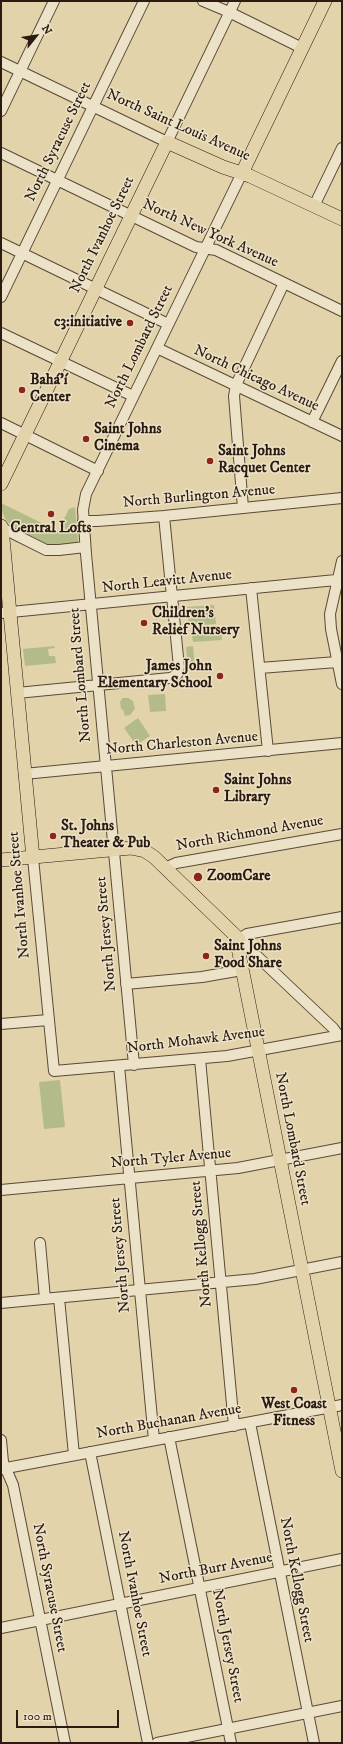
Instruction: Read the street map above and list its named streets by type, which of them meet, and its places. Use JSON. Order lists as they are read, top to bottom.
{
  "streets": {
    "main road": ["North Saint Louis Avenue", "North Ivanhoe Street", "North Lombard Street"],
    "street": [
      "North Syracuse Street",
      "North New York Avenue",
      "North Chicago Avenue",
      "North Burlington Avenue",
      "North Leavitt Avenue",
      "North Charleston Avenue",
      "North Richmond Avenue",
      "North Jersey Street",
      "North Mohawk Avenue",
      "North Tyler Avenue",
      "North Kellogg Street",
      "North Buchanan Avenue",
      "North Burr Avenue"
    ]
  },
  "crossings": [
    ["North Saint Louis Avenue", "North Syracuse Street"],
    ["North Saint Louis Avenue", "North Ivanhoe Street"],
    ["North Saint Louis Avenue", "North Lombard Street"],
    ["North Syracuse Street", "North New York Avenue"],
    ["North Syracuse Street", "North Buchanan Avenue"],
    ["North Syracuse Street", "North Burr Avenue"],
    ["North New York Avenue", "North Ivanhoe Street"],
    ["North New York Avenue", "North Lombard Street"],
    ["North Ivanhoe Street", "North Leavitt Avenue"],
    ["North Ivanhoe Street", "North Charleston Avenue"],
    ["North Ivanhoe Street", "North Mohawk Avenue"],
    ["North Ivanhoe Street", "North Buchanan Avenue"],
    ["North Ivanhoe Street", "North Burr Avenue"],
    ["North Lombard Street", "North Chicago Avenue"],
    ["North Lombard Street", "North Burlington Avenue"],
    ["North Lombard Street", "North Leavitt Avenue"],
    ["North Lombard Street", "North Charleston Avenue"],
    ["North Lombard Street", "North Jersey Street"],
    ["North Lombard Street", "North Mohawk Avenue"],
    ["North Lombard Street", "North Tyler Avenue"],
    ["North Lombard Street", "North Buchanan Avenue"],
    ["North Jersey Street", "North Mohawk Avenue"],
    ["North Jersey Street", "North Tyler Avenue"],
    ["North Jersey Street", "North Buchanan Avenue"],
    ["North Jersey Street", "North Burr Avenue"],
    ["North Mohawk Avenue", "North Kellogg Street"],
    ["North Tyler Avenue", "North Kellogg Street"],
    ["North Kellogg Street", "North Buchanan Avenue"],
    ["North Kellogg Street", "North Burr Avenue"]
  ],
  "places": [
    "c3:initiative",
    "Bahá’í Center",
    "Saint Johns Cinema",
    "Saint Johns Racquet Center",
    "Central Lofts",
    "Children's Relief Nursery",
    "James John Elementary School",
    "Saint Johns Library",
    "St. Johns Theater & Pub",
    "ZoomCare",
    "Saint Johns Food Share",
    "West Coast Fitness"
  ],
  "scale_bar": "100 m",
  "north": "top right"
}
